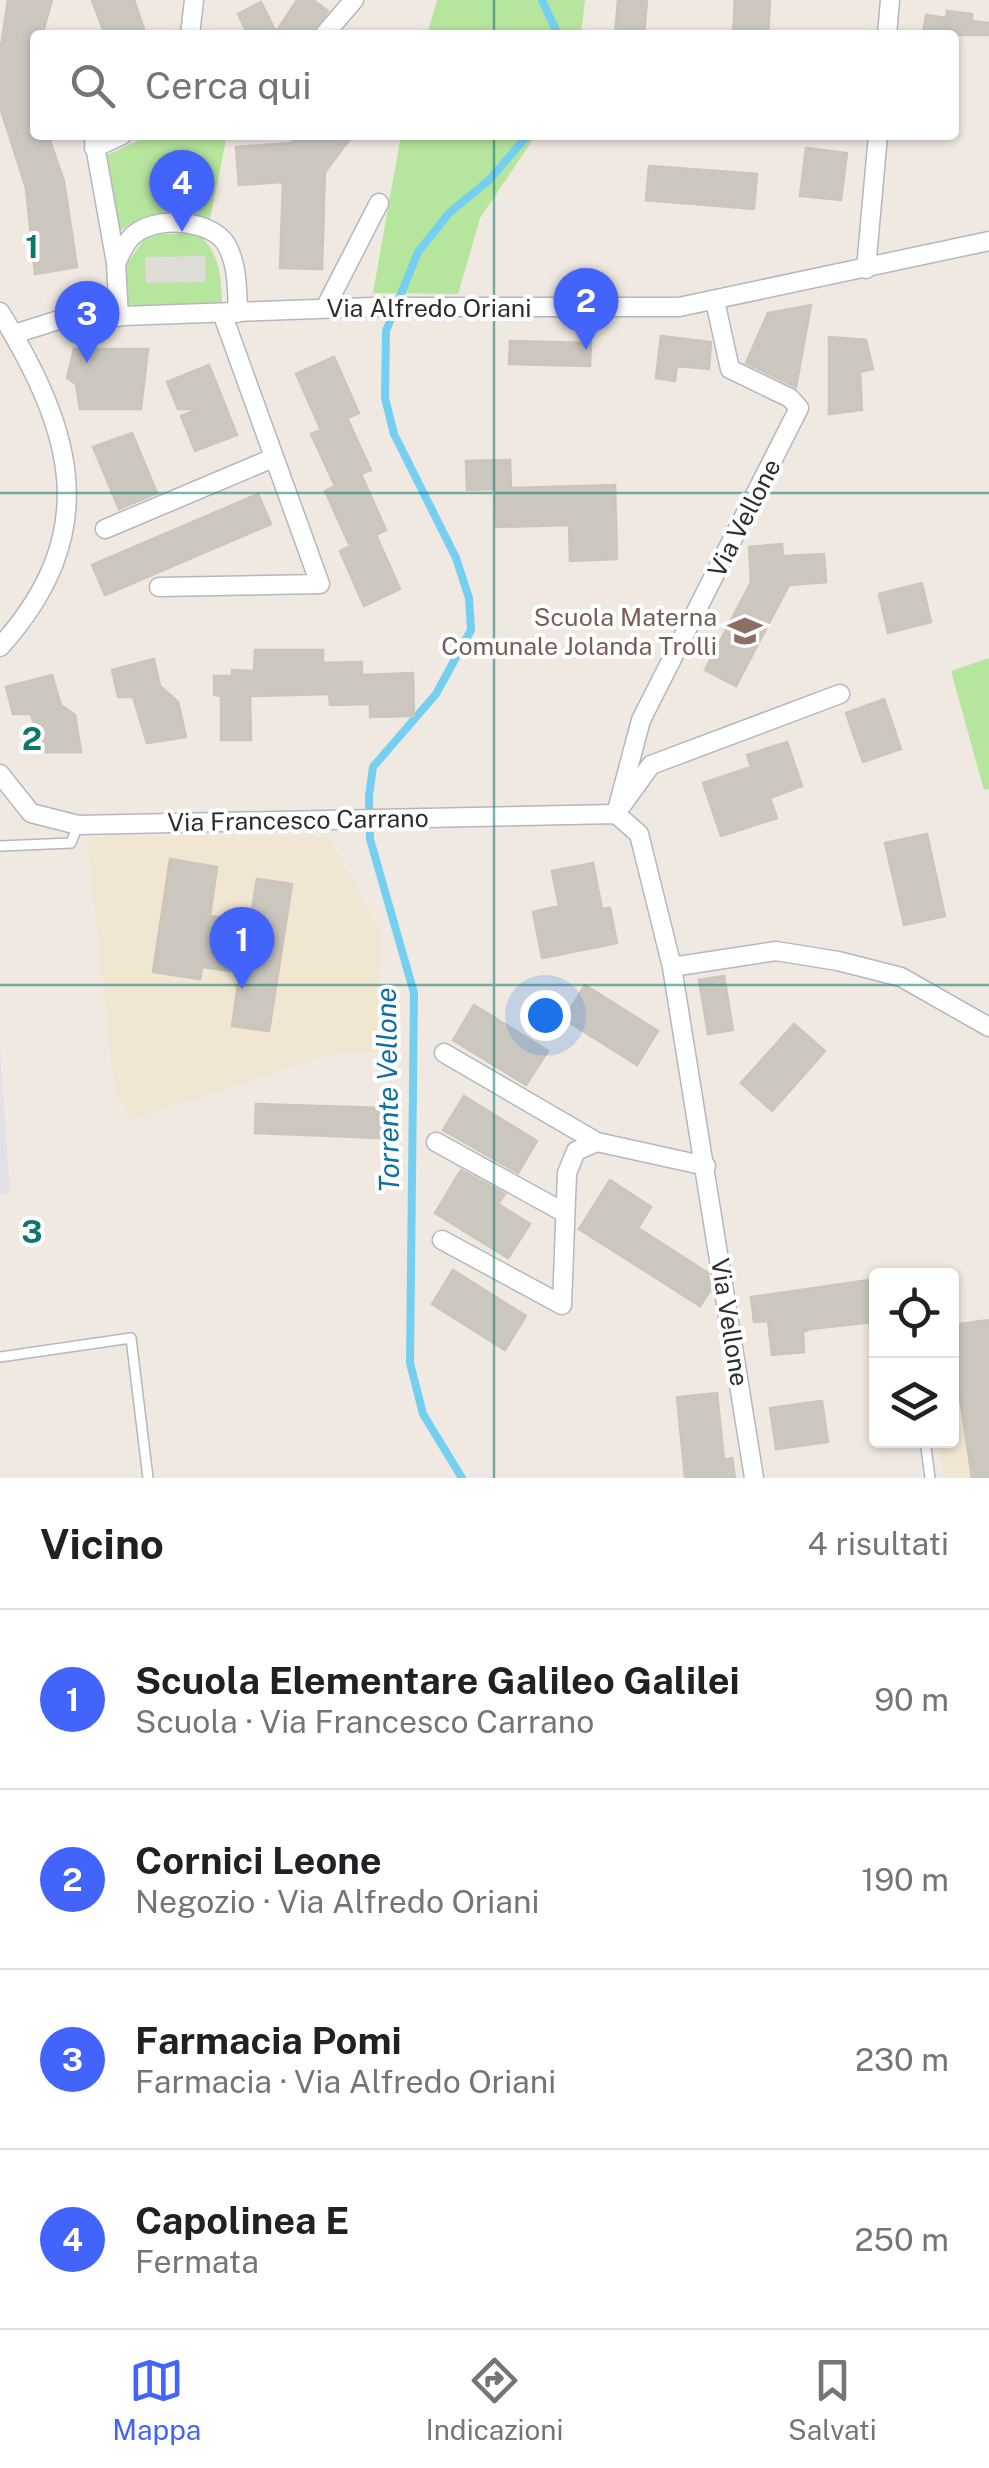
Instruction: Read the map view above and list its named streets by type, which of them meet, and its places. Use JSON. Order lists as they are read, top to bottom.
{
  "streets": {
    "street": ["Via Alfredo Oriani", "Via Vellone", "Via Francesco Carrano"]
  },
  "crossings": [
    ["Via Alfredo Oriani", "Via Vellone"],
    ["Via Vellone", "Via Francesco Carrano"]
  ],
  "water": ["Torrente Vellone"],
  "places": {
    "school or university": ["Scuola Materna Comunale Jolanda Trolli"]
  },
  "page": {
    "search": "Cerca qui",
    "pins": [
      "4",
      "2",
      "3",
      "1"
    ],
    "heading": ["Vicino", "4 risultati"],
    "list": [
      {
        "mark": "1",
        "name": "Scuola Elementare Galileo Galilei",
        "note": "Scuola · Via Francesco Carrano",
        "value": "90 m"
      },
      {
        "mark": "2",
        "name": "Cornici Leone",
        "note": "Negozio · Via Alfredo Oriani",
        "value": "190 m"
      },
      {
        "mark": "3",
        "name": "Farmacia Pomi",
        "note": "Farmacia · Via Alfredo Oriani",
        "value": "230 m"
      },
      {
        "mark": "4",
        "name": "Capolinea E",
        "note": "Fermata",
        "value": "250 m"
      }
    ],
    "nav": ["Mappa", "Indicazioni", "Salvati"]
  },
  "grid": {
    "rows": ["1", "2", "3"]
  }
}
